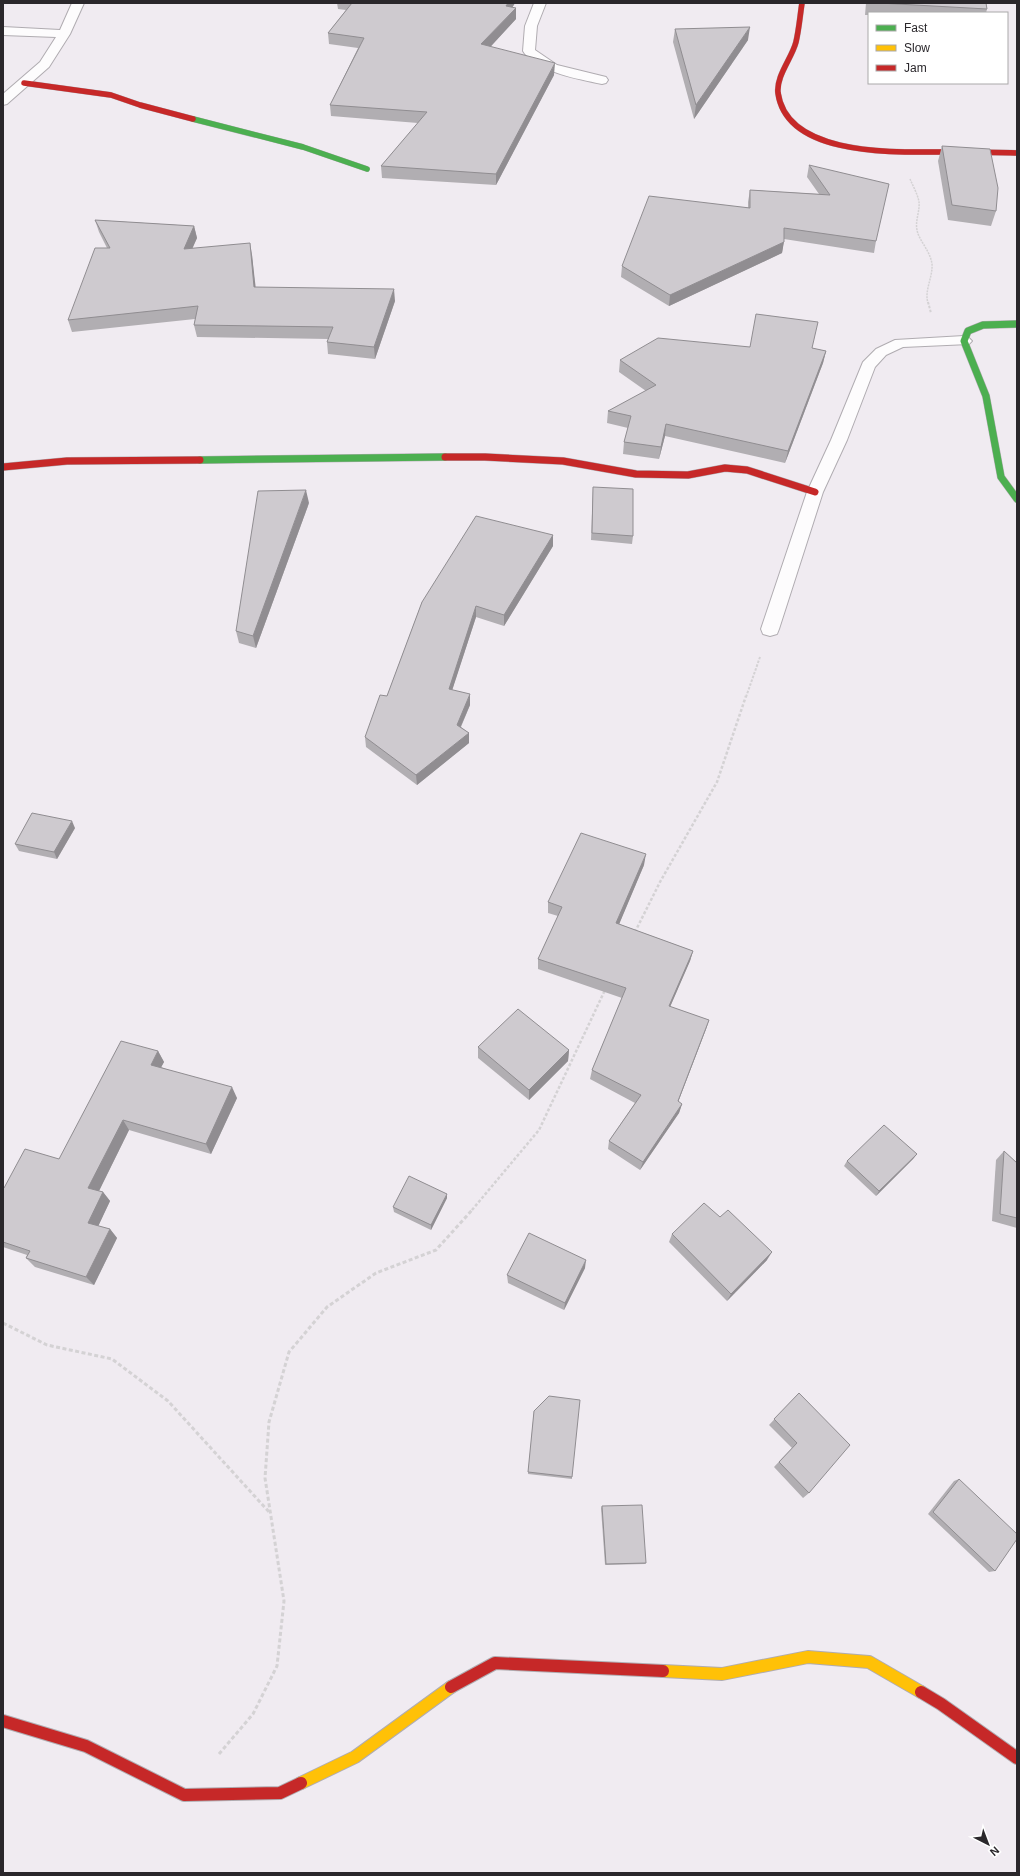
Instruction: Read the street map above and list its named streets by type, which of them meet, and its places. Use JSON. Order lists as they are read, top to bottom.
{
  "legend": ["Fast", "Slow", "Jam"],
  "north": "bottom right"
}
